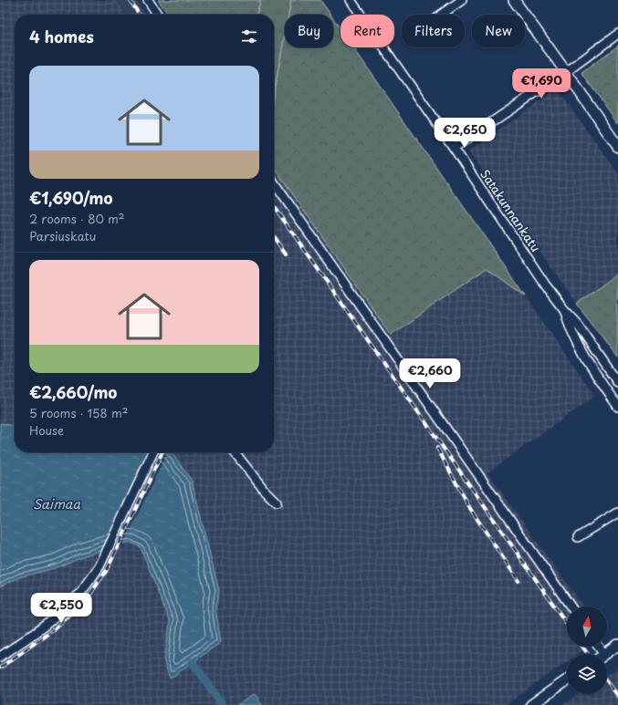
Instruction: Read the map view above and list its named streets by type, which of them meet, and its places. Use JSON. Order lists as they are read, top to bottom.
{
  "streets": {
    "street": ["Satakunnankatu"]
  },
  "water": ["Saimaa"],
  "north": "top",
  "page": {
    "chip": [
      "Buy",
      "Rent",
      "Filters",
      "New"
    ],
    "heading": "4 homes",
    "list": [
      {
        "name": "€1,690/mo",
        "note": "2 rooms · 80 m² · Parsiuskatu"
      },
      {
        "name": "€2,660/mo",
        "note": "5 rooms · 158 m² · House"
      }
    ],
    "price": [
      "€1,690",
      "€2,650",
      "€2,660",
      "€2,550"
    ]
  }
}
